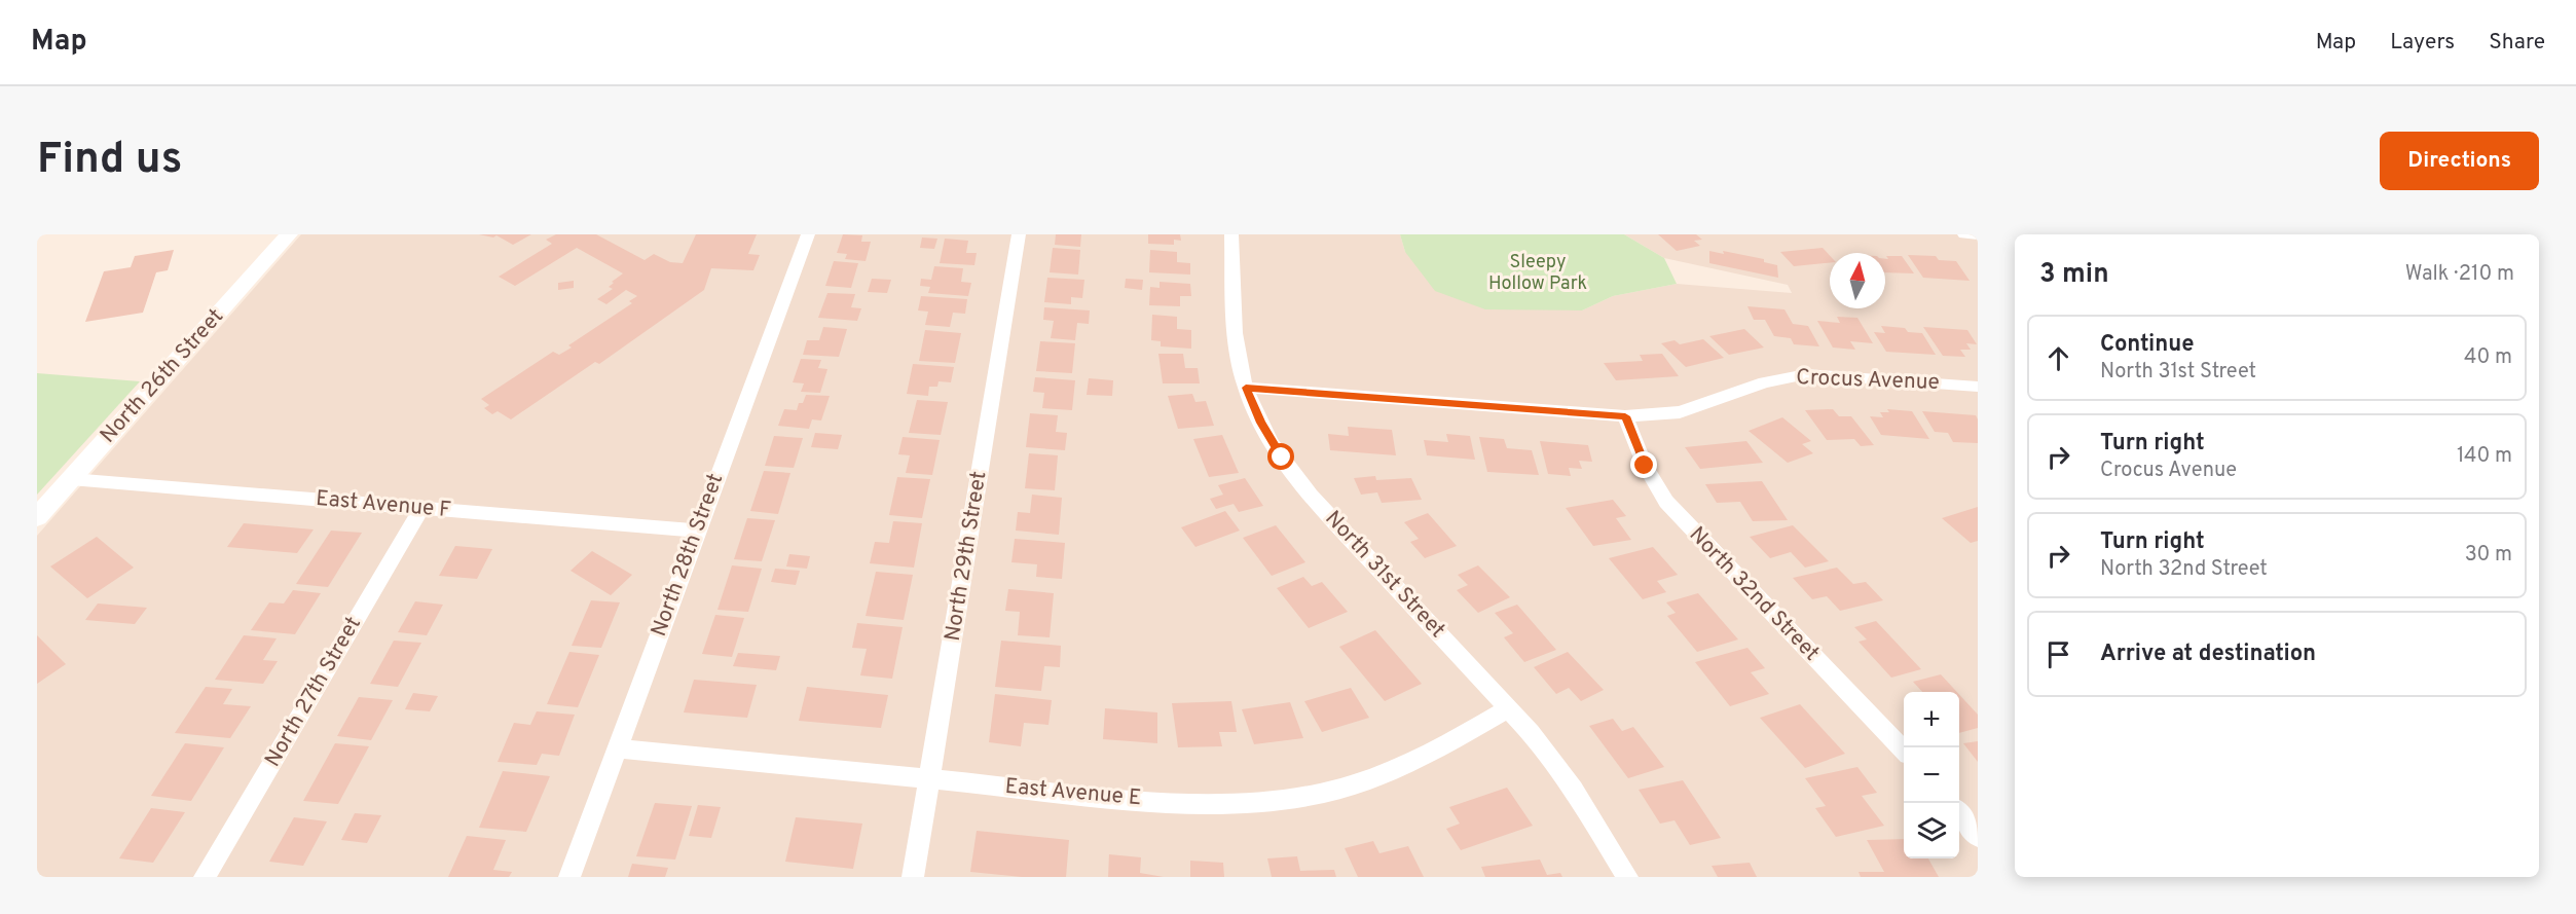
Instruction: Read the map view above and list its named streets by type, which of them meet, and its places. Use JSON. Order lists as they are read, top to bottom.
{
  "streets": {
    "street": [
      "North 26th Street",
      "Crocus Avenue",
      "East Avenue F",
      "North 28th Street",
      "North 29th Street",
      "North 31st Street",
      "North 32nd Street",
      "North 27th Street",
      "East Avenue E"
    ]
  },
  "crossings": [
    ["North 26th Street", "East Avenue F"],
    ["Crocus Avenue", "North 31st Street"],
    ["Crocus Avenue", "North 32nd Street"],
    ["East Avenue F", "North 28th Street"],
    ["East Avenue F", "North 27th Street"],
    ["North 28th Street", "East Avenue E"],
    ["North 29th Street", "East Avenue E"],
    ["North 31st Street", "East Avenue E"]
  ],
  "parks": ["Sleepy Hollow Park"],
  "north": "top",
  "page": {
    "header": "Map",
    "nav": ["Map", "Layers", "Share"],
    "buttons": "Directions",
    "title": "Find us",
    "heading": ["3 min", "Walk · 210 m"],
    "list": [
      ["Continue", "North 31st Street", "40 m"],
      ["Turn right", "Crocus Avenue", "140 m"],
      ["Turn right", "North 32nd Street", "30 m"],
      "Arrive at destination"
    ],
    "map_buttons": ["+", "−"]
  }
}
